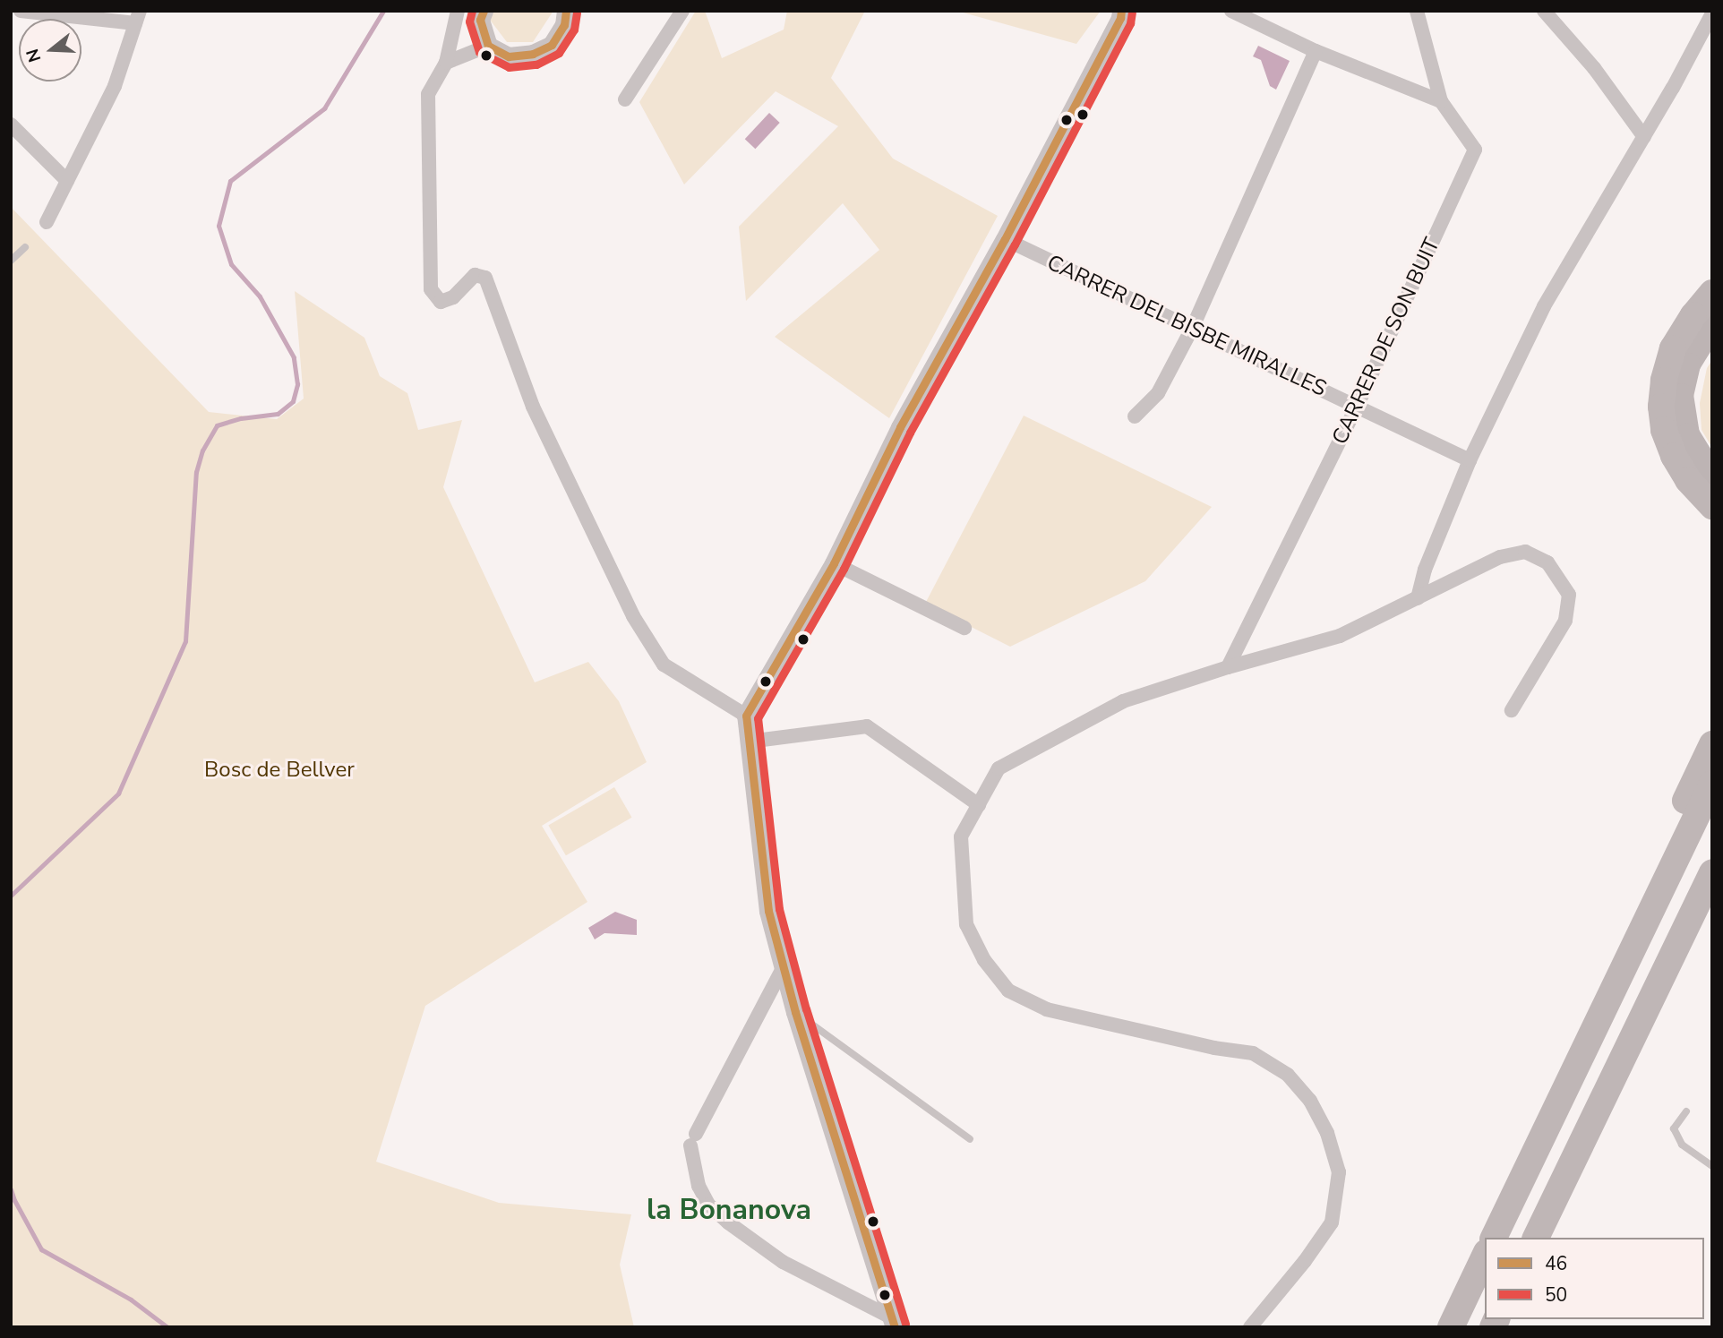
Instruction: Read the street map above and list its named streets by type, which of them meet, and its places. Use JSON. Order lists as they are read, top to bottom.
{
  "streets": {
    "street": ["CARRER DEL BISBE MIRALLES", "CARRER DE SON BUIT"]
  },
  "crossings": [
    ["CARRER DEL BISBE MIRALLES", "CARRER DE SON BUIT"]
  ],
  "districts": ["la Bonanova"],
  "parks": ["Bosc de Bellver"],
  "lines": ["transit line 46", "transit line 50"],
  "legend": ["46", "50"],
  "north": "left"
}
